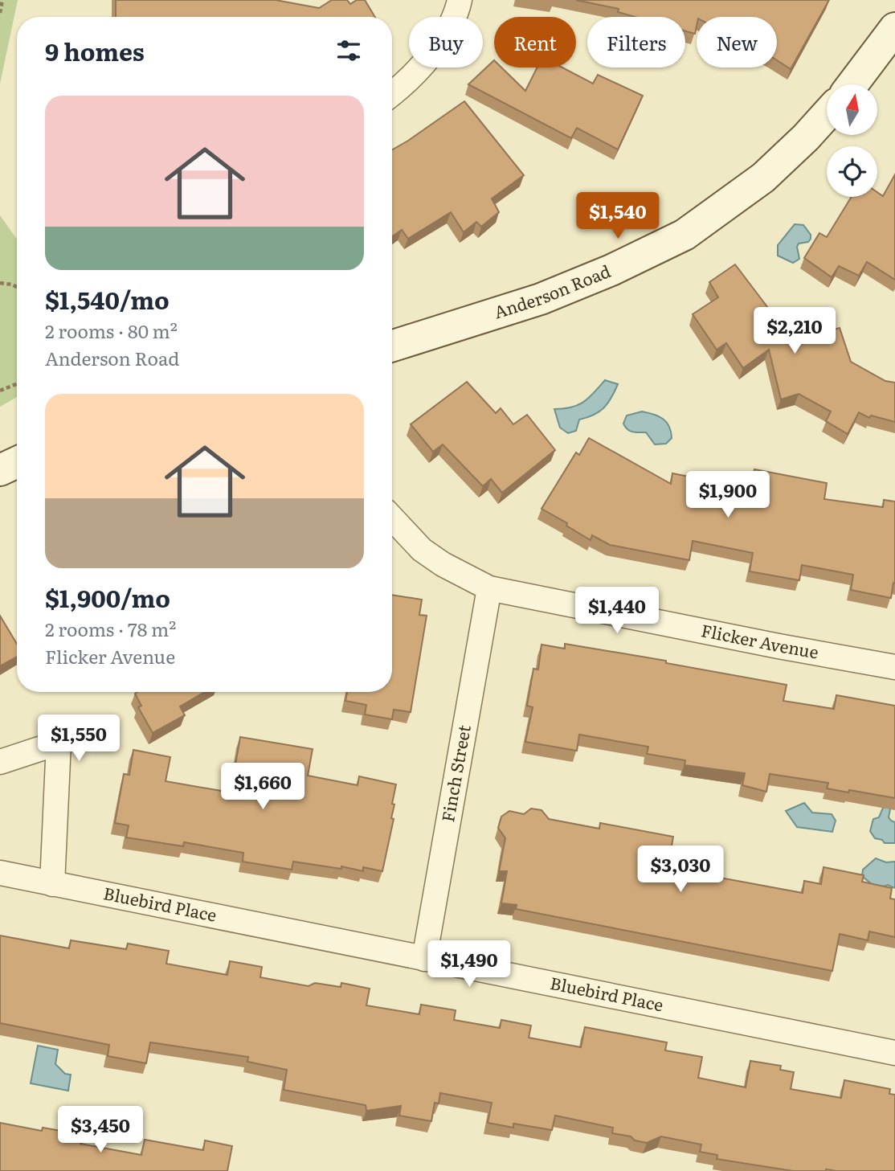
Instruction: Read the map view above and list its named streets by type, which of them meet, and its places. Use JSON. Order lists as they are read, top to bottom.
{
  "streets": {
    "street": [
      "Anderson Road",
      "Flicker Avenue",
      "Finch Street",
      "Bluebird Place"
    ]
  },
  "crossings": [
    ["Flicker Avenue", "Finch Street"],
    ["Finch Street", "Bluebird Place"]
  ],
  "north": "top",
  "page": {
    "chip": [
      "Buy",
      "Rent",
      "Filters",
      "New"
    ],
    "heading": "9 homes",
    "list": [
      {
        "name": "$1,540/mo",
        "note": "2 rooms · 80 m² · Anderson Road"
      },
      {
        "name": "$1,900/mo",
        "note": "2 rooms · 78 m² · Flicker Avenue"
      }
    ],
    "price": [
      "$1,540",
      "$2,210",
      "$1,900",
      "$1,440",
      "$1,550",
      "$1,660",
      "$3,030",
      "$1,490",
      "$3,450"
    ]
  }
}
